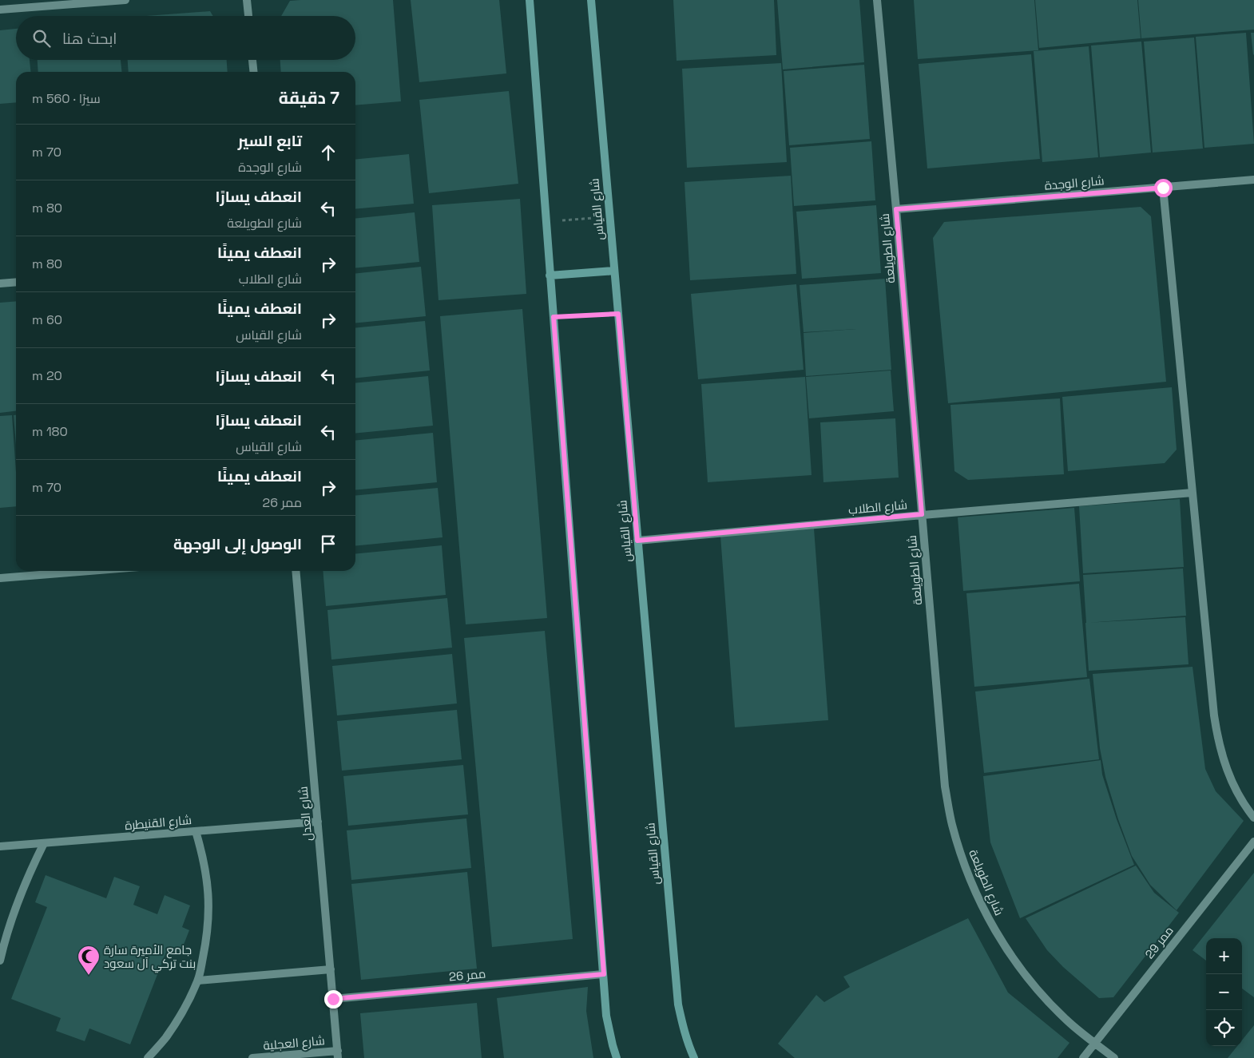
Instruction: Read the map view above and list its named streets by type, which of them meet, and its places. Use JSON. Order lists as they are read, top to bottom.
{
  "streets": {
    "street": [
      "شارع الوجدة",
      "شارع القياس",
      "شارع الطويلعة",
      "شارع الطلاب",
      "شارع العدل",
      "شارع القنيطرة",
      "ممر 29",
      "ممر 26",
      "شارع العجلية"
    ]
  },
  "crossings": [
    ["شارع الوجدة", "شارع الطويلعة"],
    ["شارع القياس", "شارع الطلاب"],
    ["شارع الطويلعة", "شارع الطلاب"],
    ["شارع الطويلعة", "ممر 29"],
    ["شارع العدل", "شارع القنيطرة"],
    ["شارع العدل", "ممر 26"],
    ["شارع العدل", "شارع العجلية"]
  ],
  "places": {
    "mosque": ["جامع الأميرة سارة بنت تركي آل سعود"]
  },
  "page": {
    "search": "ابحث هنا",
    "heading": ["7 دقيقة", "سيرًا · 560 m"],
    "list": [
      ["تابع السير", "شارع الوجدة", "70 m"],
      ["انعطف يسارًا", "شارع الطويلعة", "80 m"],
      ["انعطف يمينًا", "شارع الطلاب", "80 m"],
      ["انعطف يمينًا", "شارع القياس", "60 m"],
      ["انعطف يسارًا", "20 m"],
      ["انعطف يسارًا", "شارع القياس", "180 m"],
      ["انعطف يمينًا", "ممر 26", "70 m"],
      "الوصول إلى الوجهة"
    ],
    "map_buttons": ["+", "−"]
  }
}
